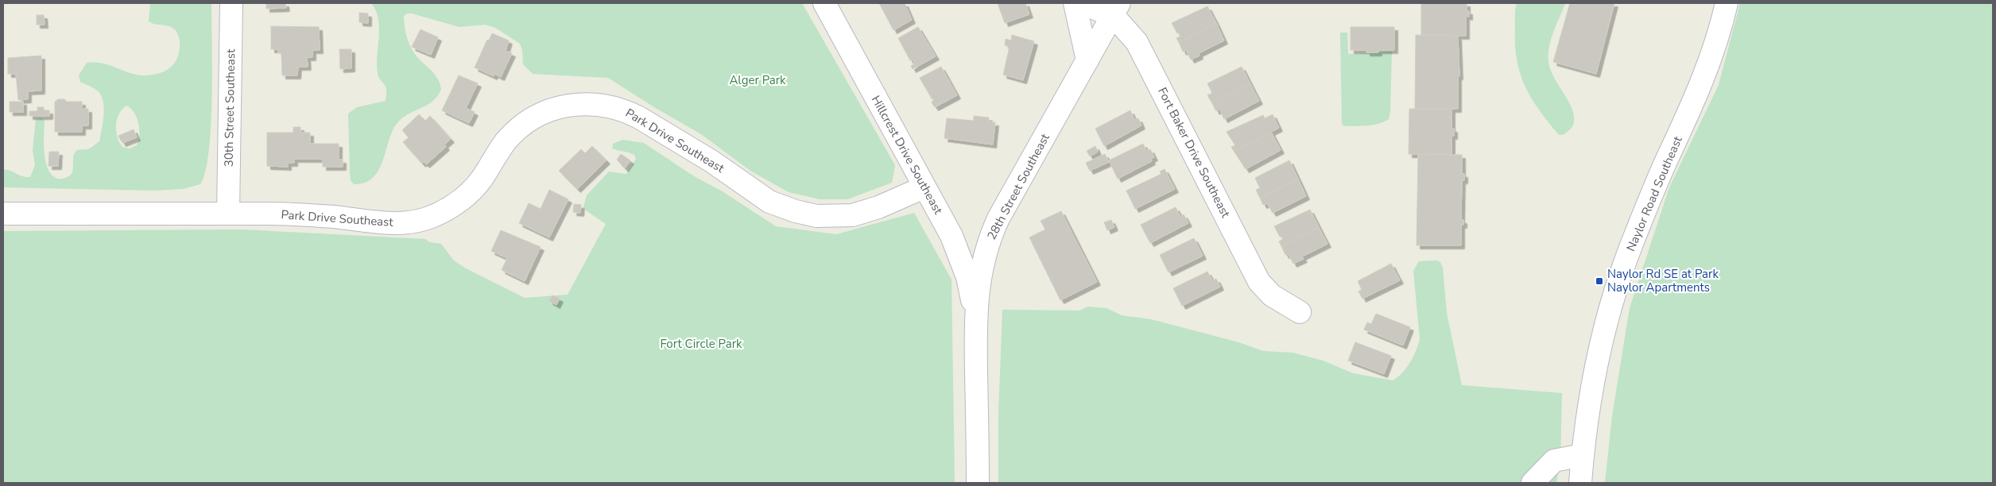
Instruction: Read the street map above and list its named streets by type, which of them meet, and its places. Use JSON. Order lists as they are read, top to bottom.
{
  "streets": {
    "street": [
      "30th Street Southeast",
      "Park Drive Southeast",
      "Fort Baker Drive Southeast",
      "Hillcrest Drive Southeast",
      "28th Street Southeast",
      "Naylor Road Southeast"
    ]
  },
  "crossings": [
    ["30th Street Southeast", "Park Drive Southeast"],
    ["Park Drive Southeast", "Hillcrest Drive Southeast"],
    ["Fort Baker Drive Southeast", "28th Street Southeast"],
    ["Hillcrest Drive Southeast", "28th Street Southeast"]
  ],
  "parks": ["Alger Park", "Fort Circle Park"],
  "places": {
    "transit": ["Naylor Rd SE at Park Naylor Apartments"]
  }
}
